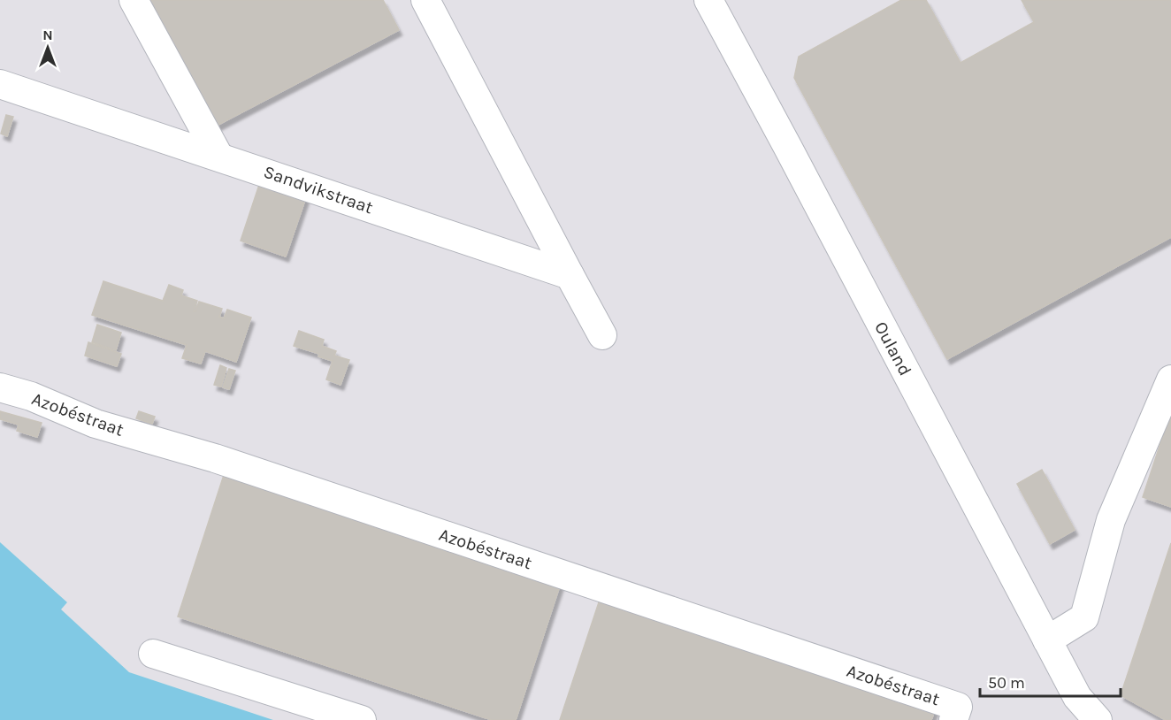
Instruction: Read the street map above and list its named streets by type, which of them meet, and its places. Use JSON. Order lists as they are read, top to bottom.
{
  "streets": {
    "street": ["Sandvikstraat", "Ouland", "Azobéstraat"]
  },
  "scale_bar": "50 m",
  "north": "top"
}
